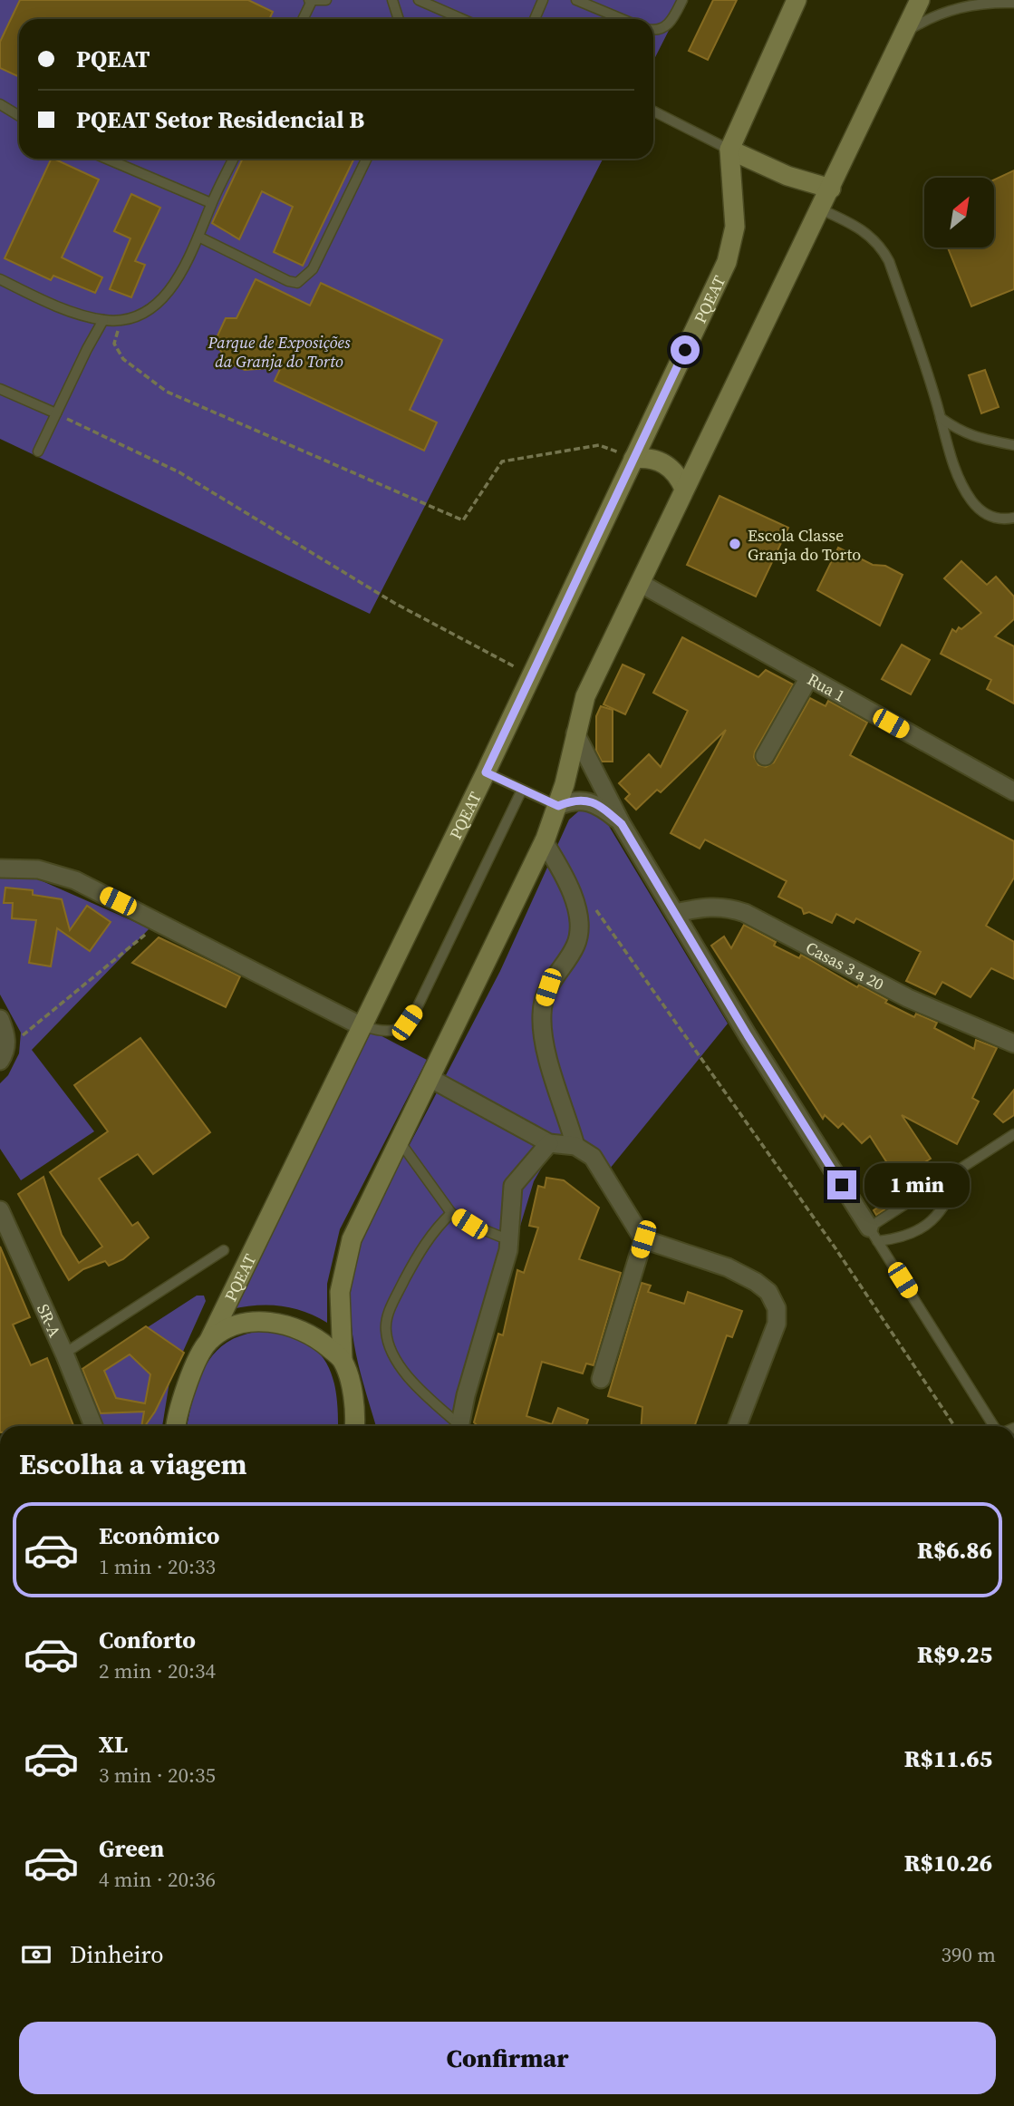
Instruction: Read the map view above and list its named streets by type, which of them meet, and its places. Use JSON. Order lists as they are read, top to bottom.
{
  "streets": {
    "street": [
      "PQEAT",
      "Rua 1",
      "Casas 3 a 20",
      "SR-A"
    ]
  },
  "parks": ["Parque de Exposições da Granja do Torto"],
  "places": ["Escola Classe Granja do Torto"],
  "north": "top right",
  "page": {
    "banner": ["PQEAT", "PQEAT Setor Residencial B"],
    "bubble": "1 min",
    "heading": "Escolha a viagem",
    "list": [
      {
        "name": "Econômico",
        "note": "1 min · 20:33",
        "value": "R$6.86"
      },
      {
        "name": "Conforto",
        "note": "2 min · 20:34",
        "value": "R$9.25"
      },
      {
        "name": "XL",
        "note": "3 min · 20:35",
        "value": "R$11.65"
      },
      {
        "name": "Green",
        "note": "4 min · 20:36",
        "value": "R$10.26"
      }
    ],
    "pay": ["Dinheiro", "390 m"],
    "buttons": "Confirmar"
  }
}
